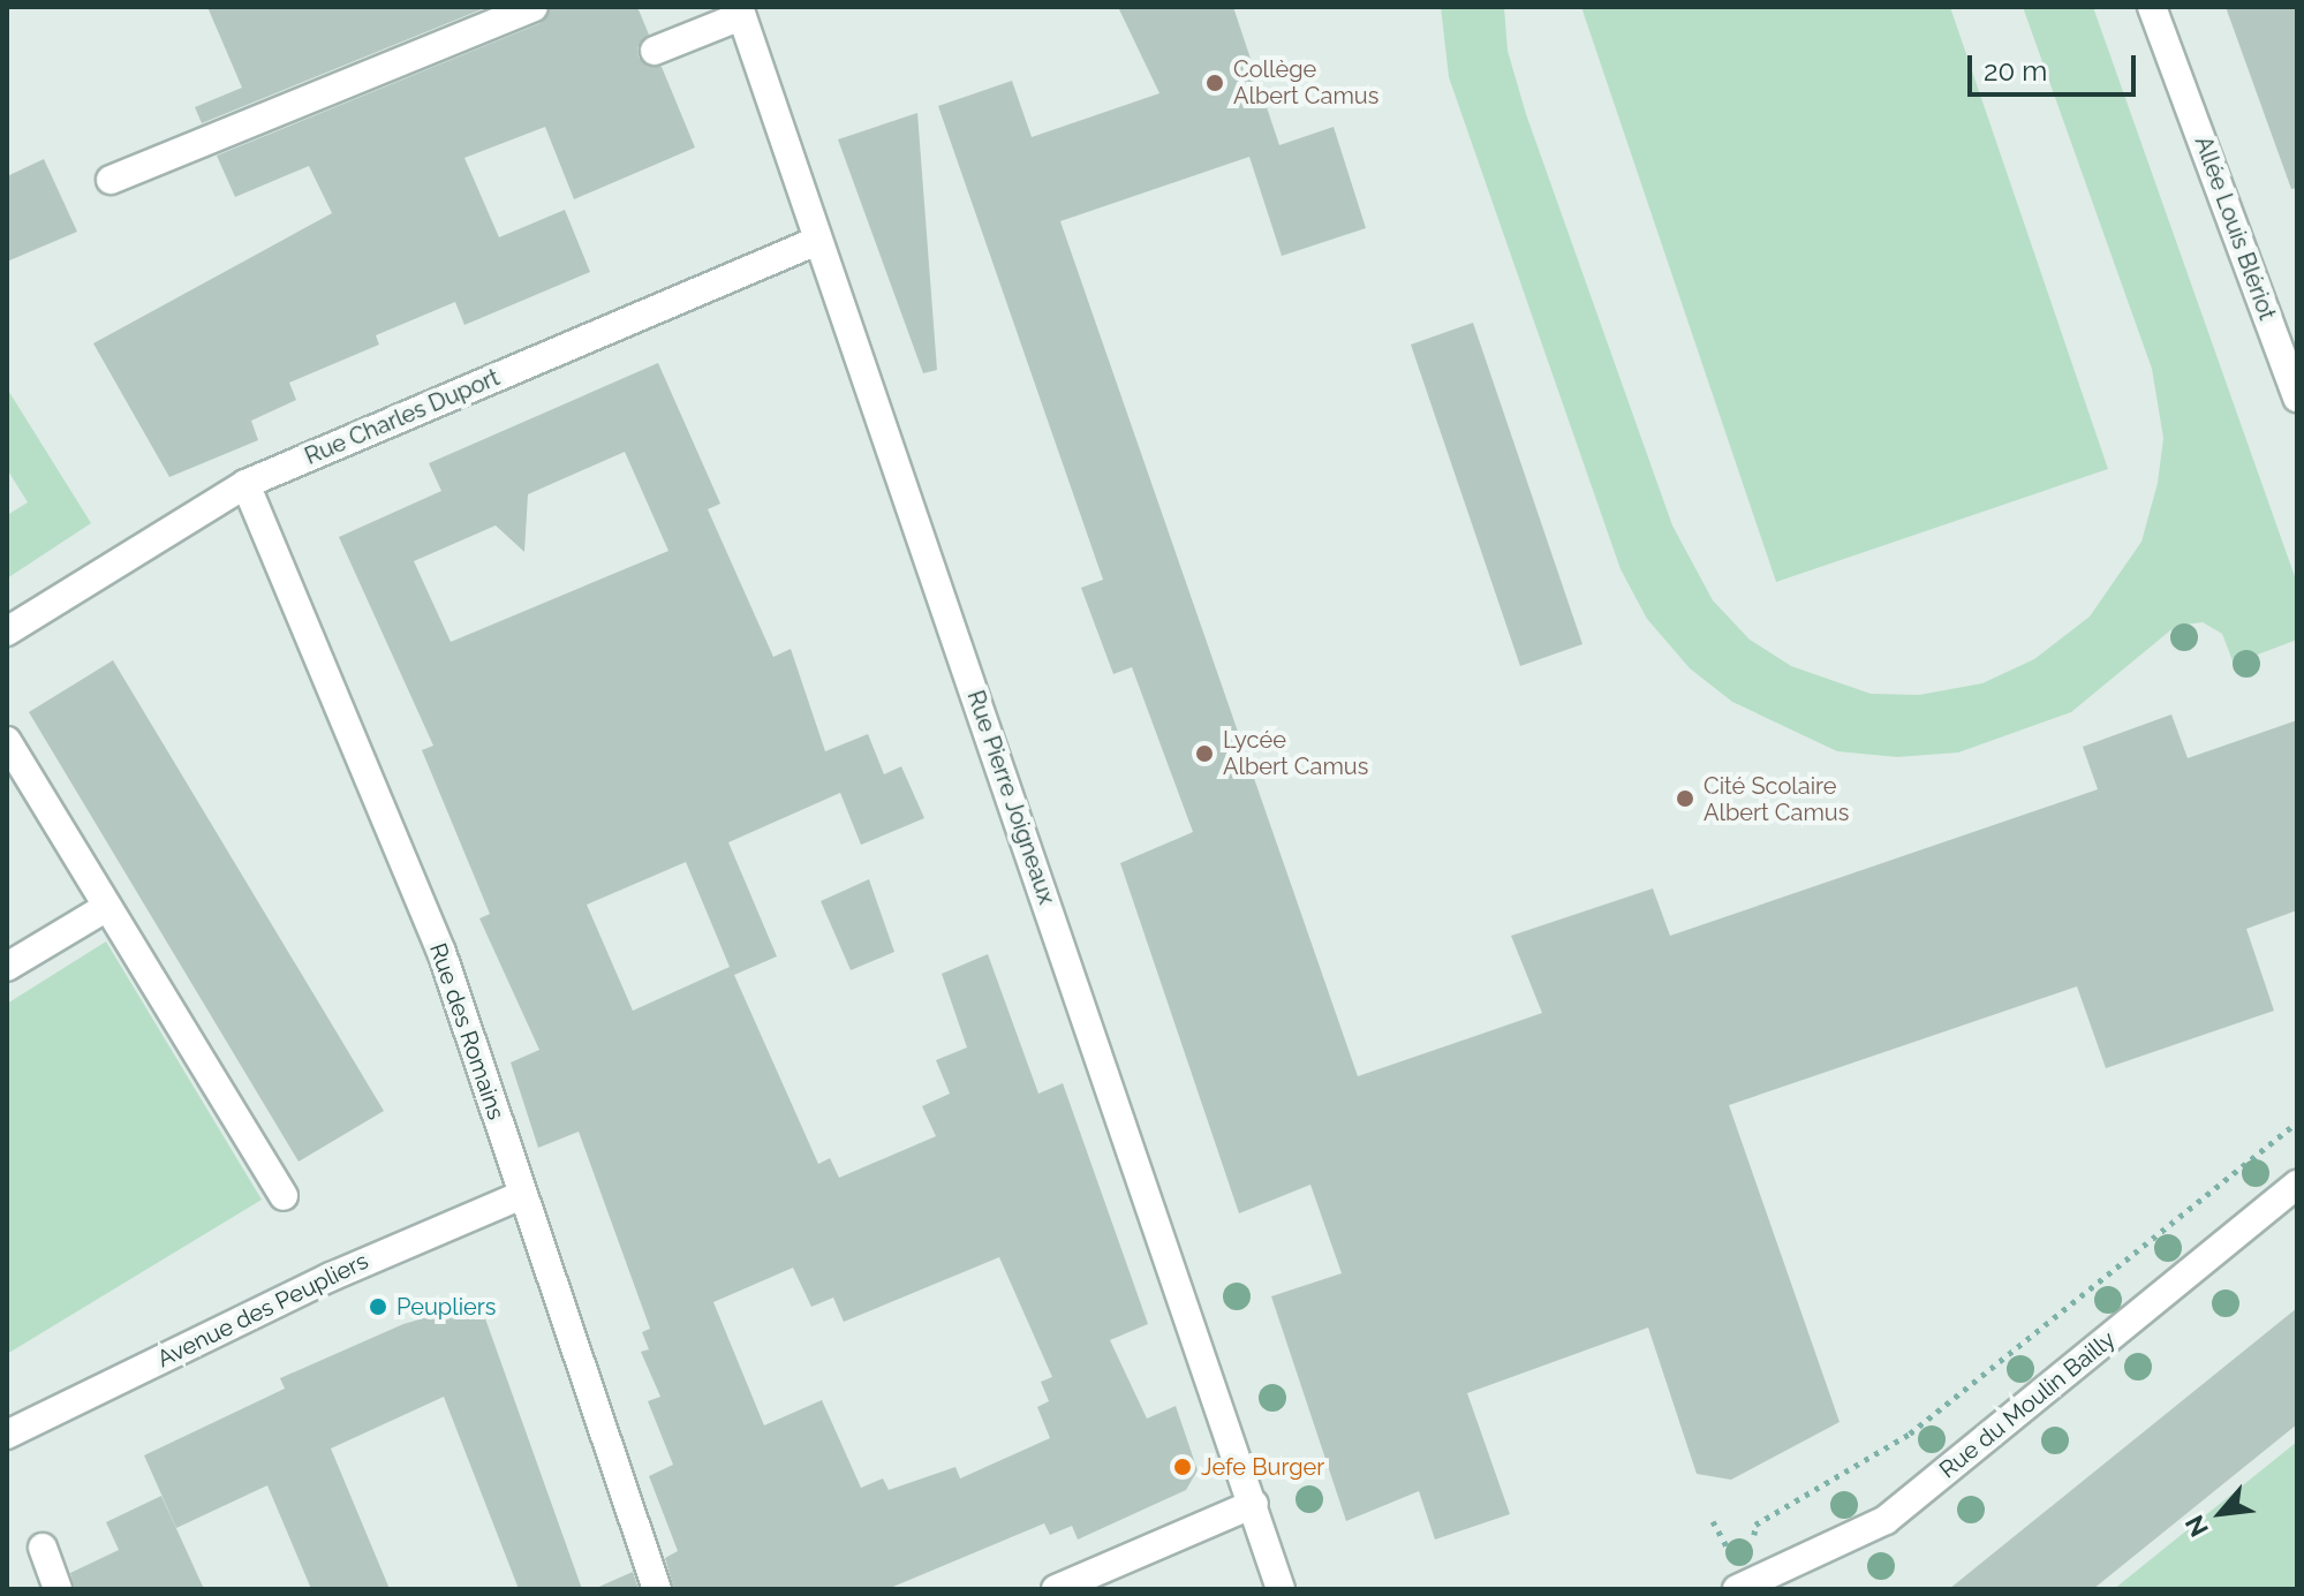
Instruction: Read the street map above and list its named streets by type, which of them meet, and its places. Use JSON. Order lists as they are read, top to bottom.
{
  "streets": {
    "street": [
      "Allée Louis Blériot",
      "Rue Charles Duport",
      "Rue Pierre Joigneaux",
      "Rue des Romains",
      "Avenue des Peupliers",
      "Rue du Moulin Bailly"
    ]
  },
  "crossings": [
    ["Rue Charles Duport", "Rue Pierre Joigneaux"],
    ["Rue Charles Duport", "Rue des Romains"],
    ["Rue des Romains", "Avenue des Peupliers"]
  ],
  "places": [
    "Collège Albert Camus",
    "Lycée Albert Camus",
    "Cité Scolaire Albert Camus",
    "Peupliers",
    "Jefe Burger"
  ],
  "scale_bar": "20 m",
  "north": "bottom left"
}
